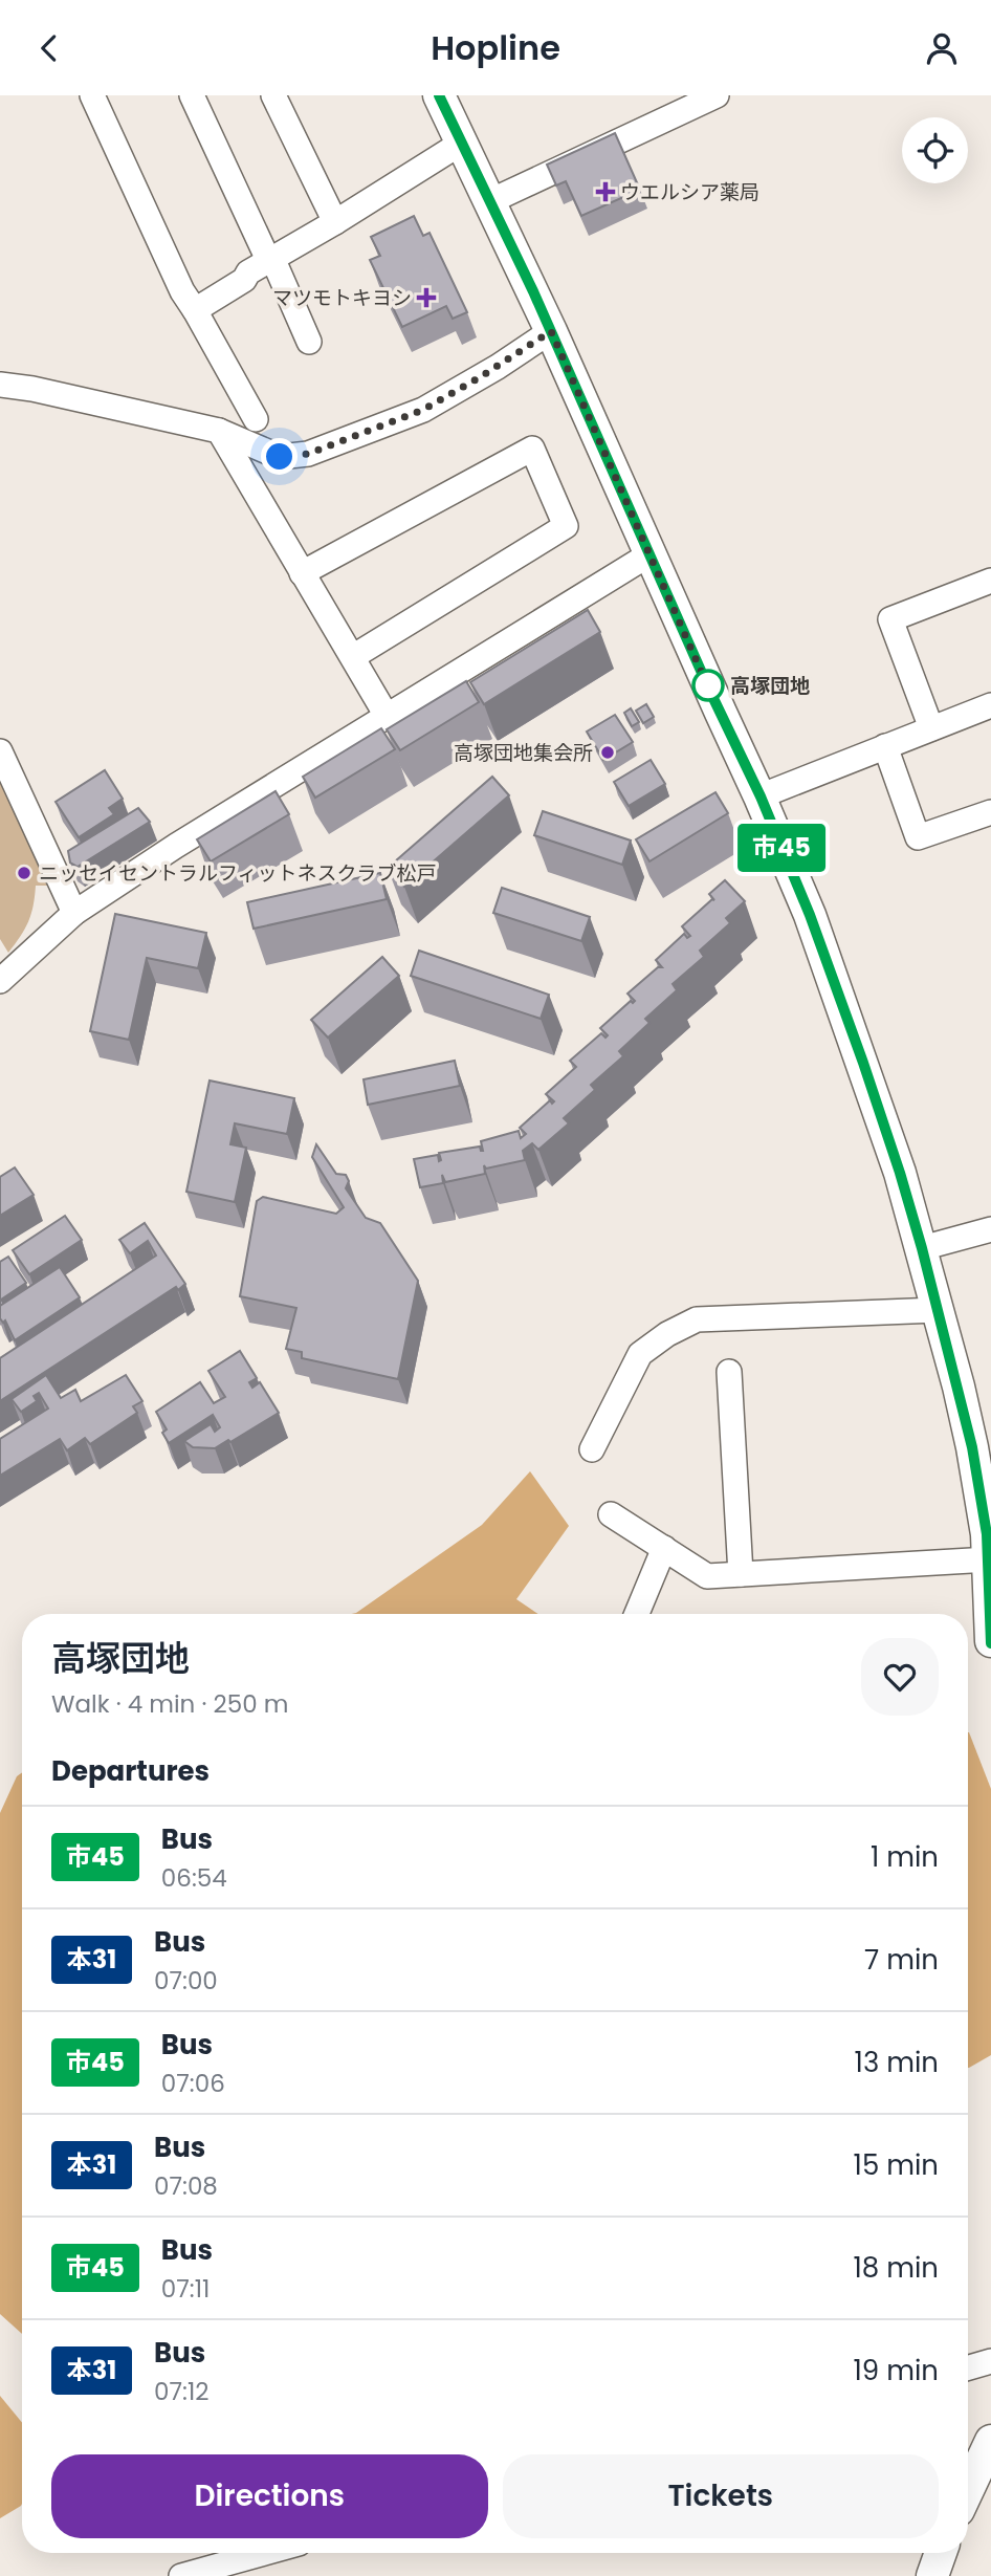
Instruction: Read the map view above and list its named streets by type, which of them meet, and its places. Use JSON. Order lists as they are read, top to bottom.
{
  "places": {
    "health": ["ウエルシア薬局", "マツモトキヨシ"],
    "other": ["高塚団地", "高塚団地集会所", "ニッセイセントラルフィットネスクラブ松戸"]
  },
  "lines": ["bus line 市45"],
  "page": {
    "header": "Hopline",
    "on_map": "市45",
    "heading": [
      ["高塚団地", "Walk · 4 min · 250 m"],
      "Departures"
    ],
    "list": [
      {
        "mark": "市45",
        "name": "Bus",
        "note": "06:54",
        "value": "1 min"
      },
      {
        "mark": "本31",
        "name": "Bus",
        "note": "07:00",
        "value": "7 min"
      },
      {
        "mark": "市45",
        "name": "Bus",
        "note": "07:06",
        "value": "13 min"
      },
      {
        "mark": "本31",
        "name": "Bus",
        "note": "07:08",
        "value": "15 min"
      },
      {
        "mark": "市45",
        "name": "Bus",
        "note": "07:11",
        "value": "18 min"
      },
      {
        "mark": "本31",
        "name": "Bus",
        "note": "07:12",
        "value": "19 min"
      }
    ],
    "buttons": ["Directions", "Tickets"]
  }
}
